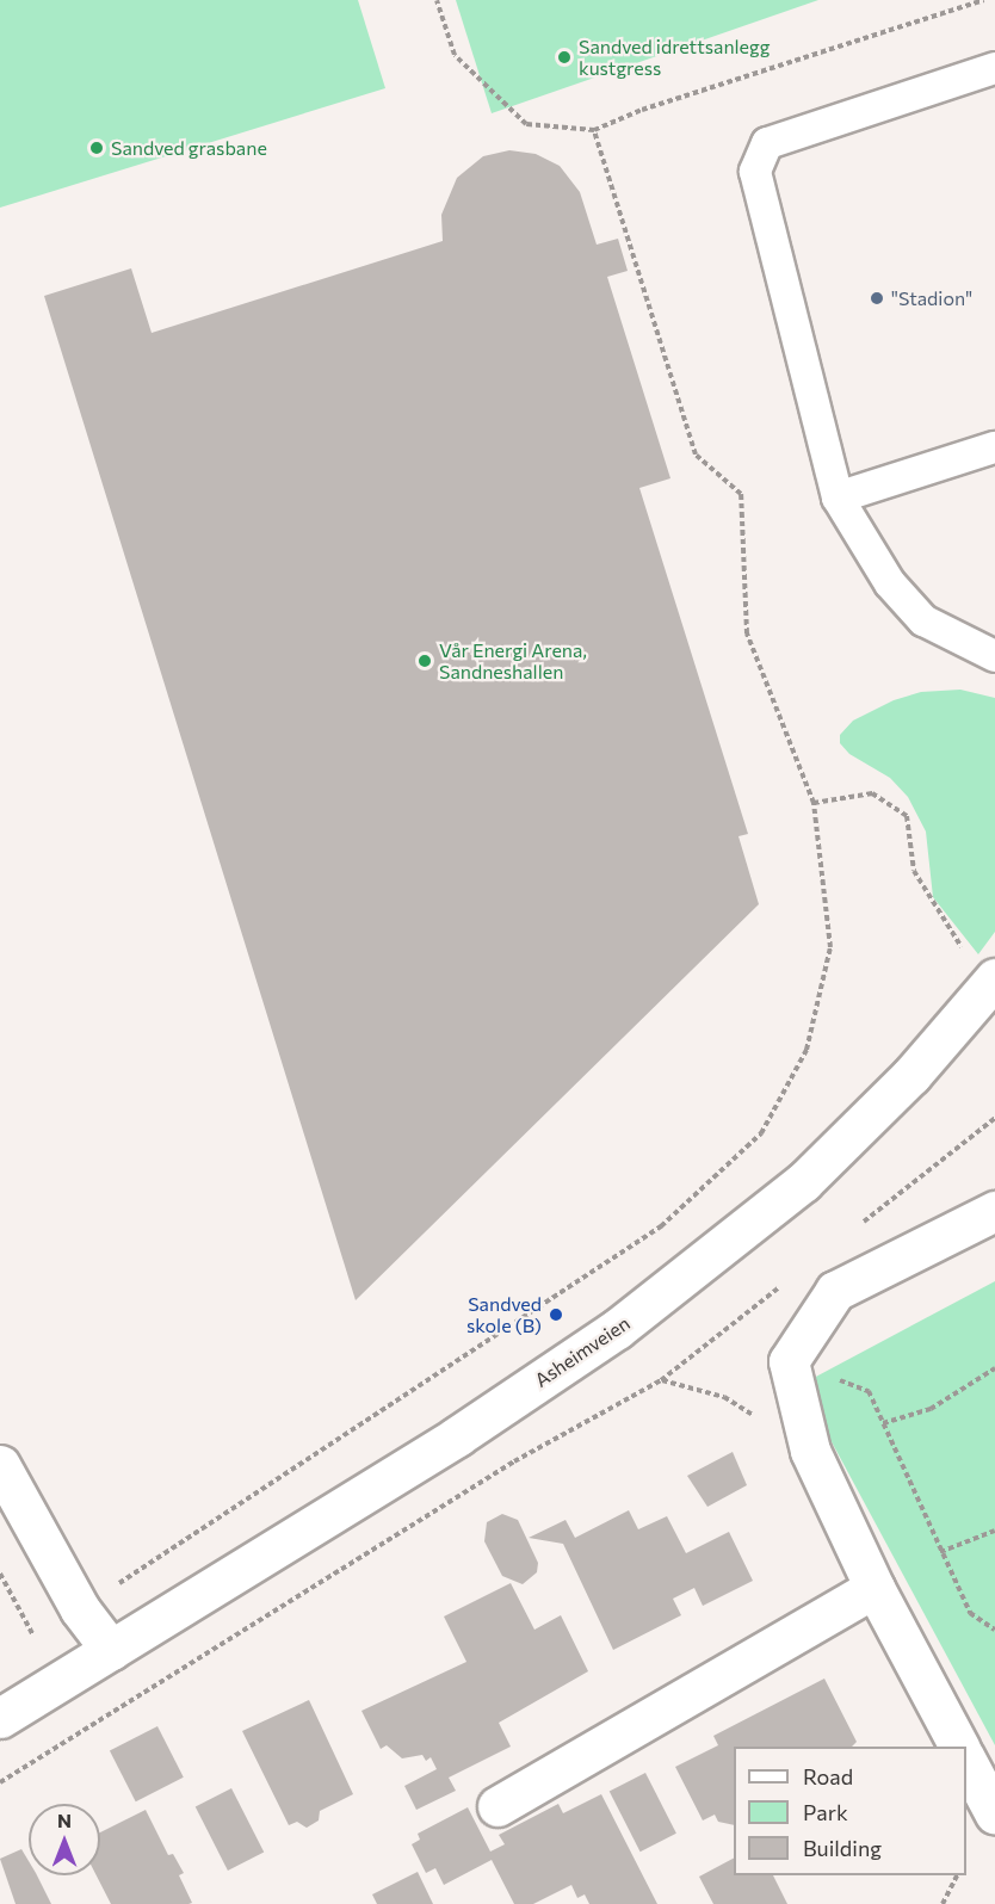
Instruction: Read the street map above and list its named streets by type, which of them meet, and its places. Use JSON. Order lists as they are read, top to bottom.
{
  "streets": {
    "street": ["Asheimveien"]
  },
  "places": [
    "Sandved idrettsanlegg kustgress",
    "Sandved grasbane",
    "\"Stadion\"",
    "Vår Energi Arena, Sandneshallen",
    "Sandved skole (B)"
  ],
  "legend": ["Road", "Park", "Building"],
  "north": "top"
}
